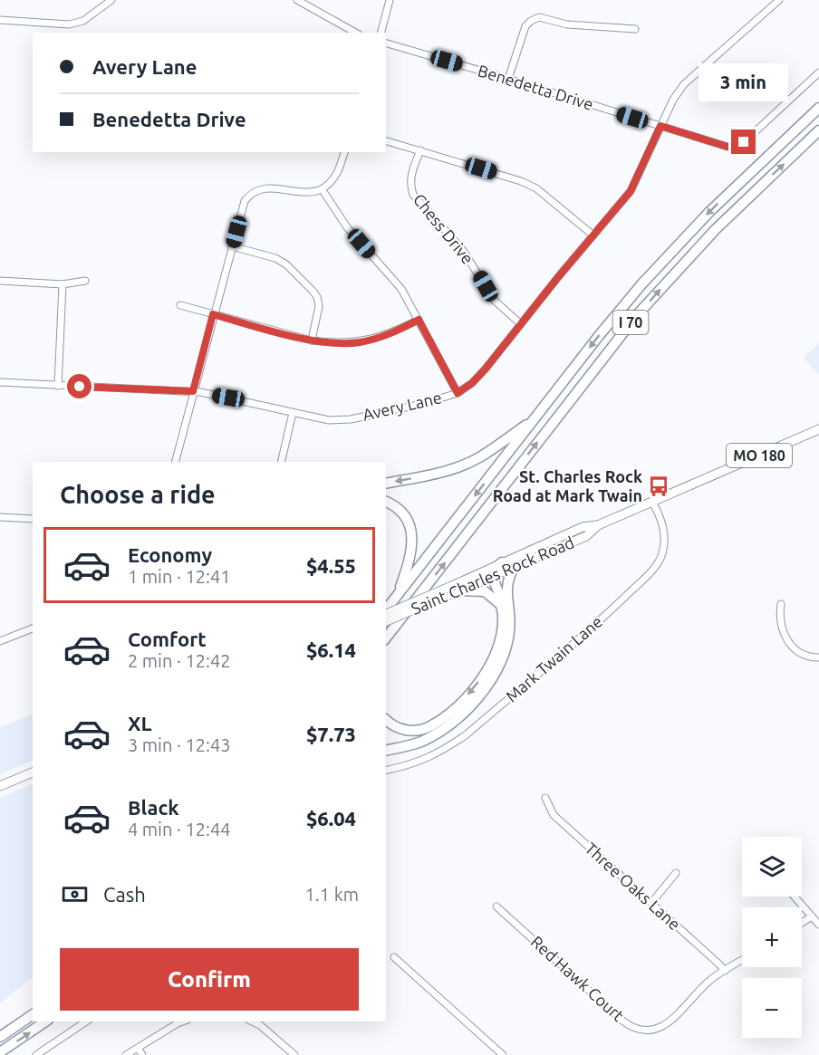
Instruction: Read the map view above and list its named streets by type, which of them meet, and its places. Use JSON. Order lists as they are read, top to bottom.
{
  "streets": {
    "highway": ["I 70"],
    "main road": ["MO 180", "Saint Charles Rock Road"],
    "street": [
      "Benedetta Drive",
      "Chess Drive",
      "Avery Lane",
      "Mark Twain Lane",
      "Three Oaks Lane",
      "Red Hawk Court"
    ]
  },
  "crossings": [
    ["Benedetta Drive", "Avery Lane"],
    ["Chess Drive", "Avery Lane"],
    ["Saint Charles Rock Road", "Mark Twain Lane"],
    ["Three Oaks Lane", "Red Hawk Court"]
  ],
  "places": {
    "bus stop": ["St. Charles Rock Road at Mark Twain"]
  },
  "page": {
    "banner": ["Avery Lane", "Benedetta Drive"],
    "bubble": "3 min",
    "heading": "Choose a ride",
    "list": [
      {
        "name": "Economy",
        "note": "1 min · 12:41",
        "value": "$4.55"
      },
      {
        "name": "Comfort",
        "note": "2 min · 12:42",
        "value": "$6.14"
      },
      {
        "name": "XL",
        "note": "3 min · 12:43",
        "value": "$7.73"
      },
      {
        "name": "Black",
        "note": "4 min · 12:44",
        "value": "$6.04"
      }
    ],
    "map_buttons": ["+", "−"],
    "pay": ["Cash", "1.1 km"],
    "buttons": "Confirm"
  }
}
